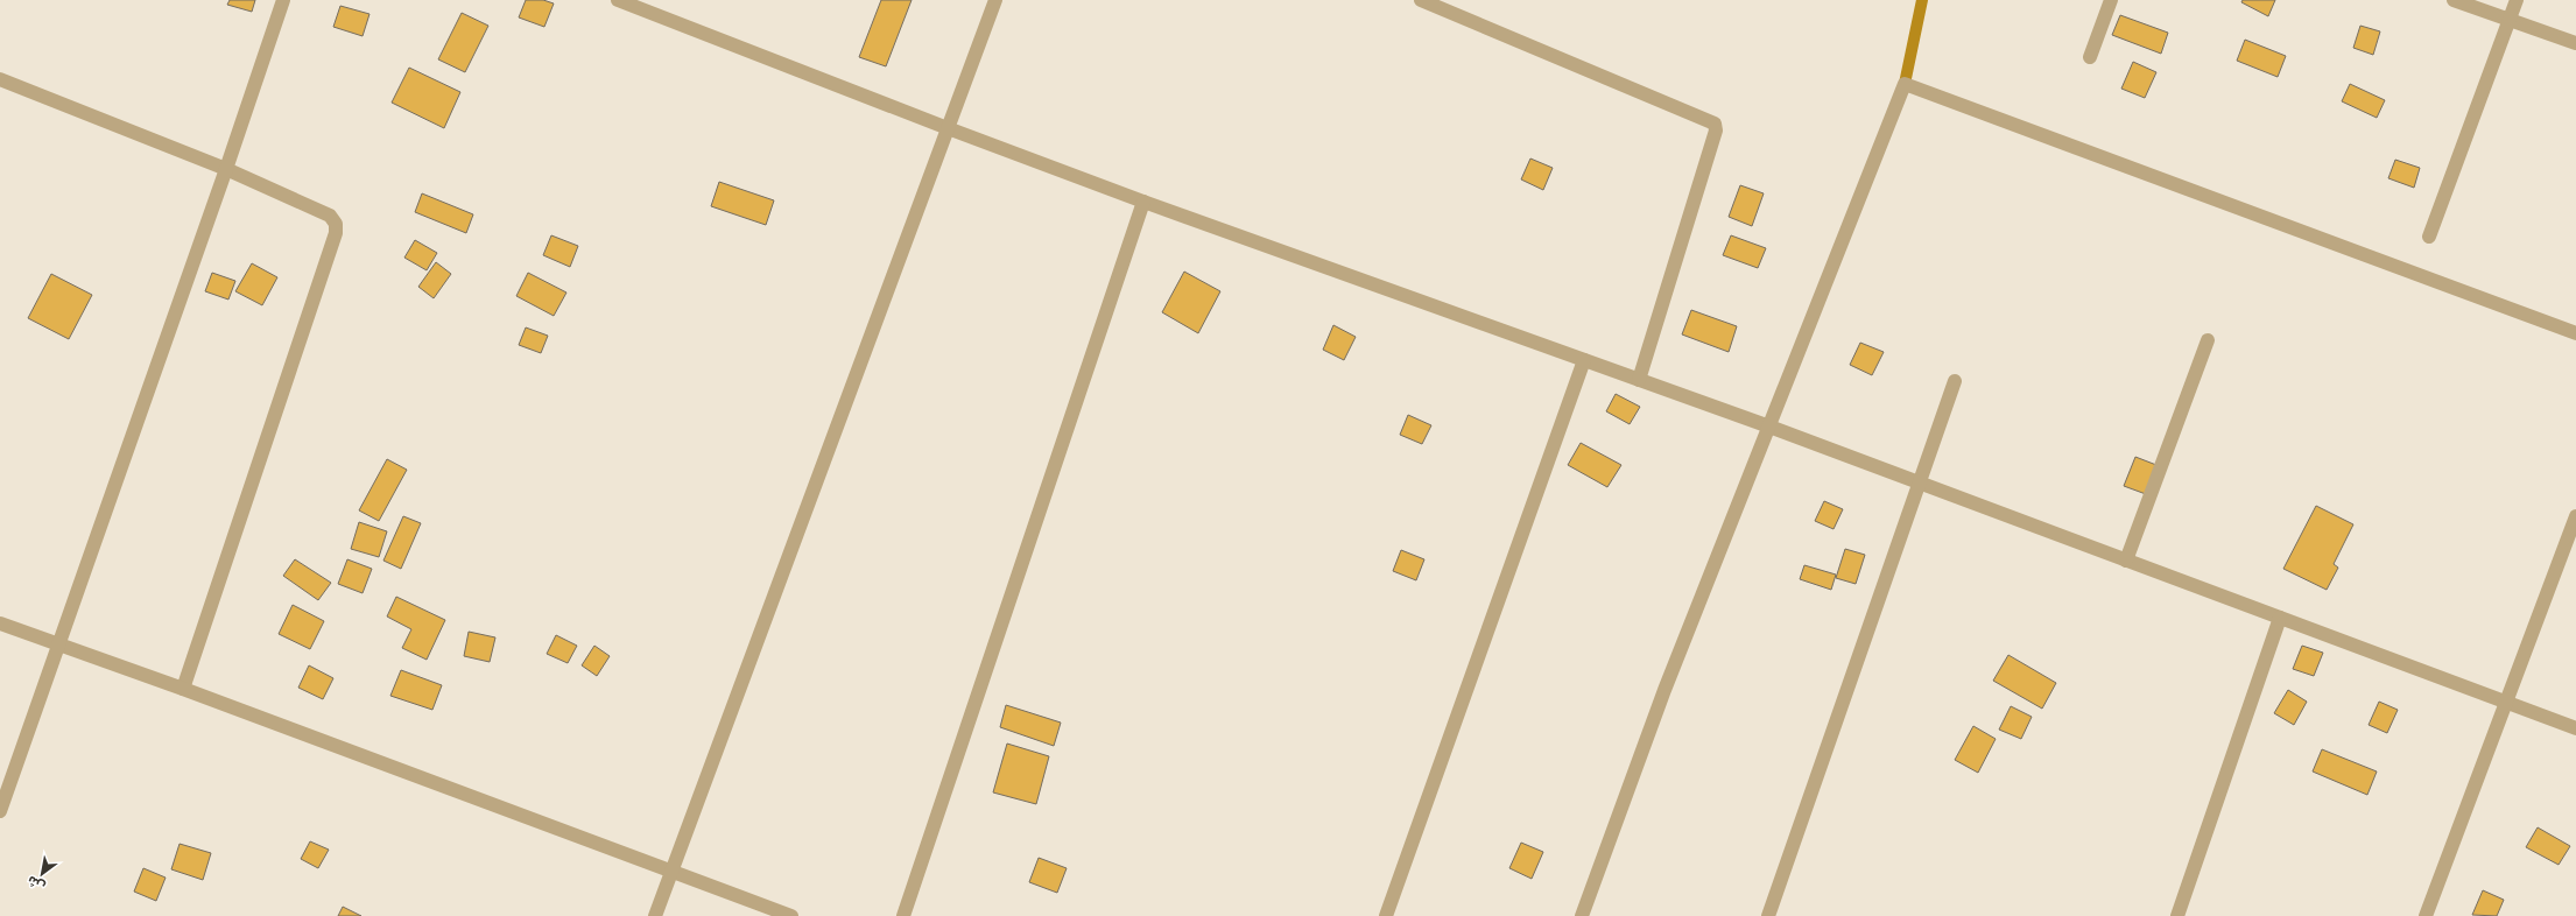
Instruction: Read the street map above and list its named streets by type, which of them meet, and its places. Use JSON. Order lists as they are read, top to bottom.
{
  "north": "bottom left"
}
